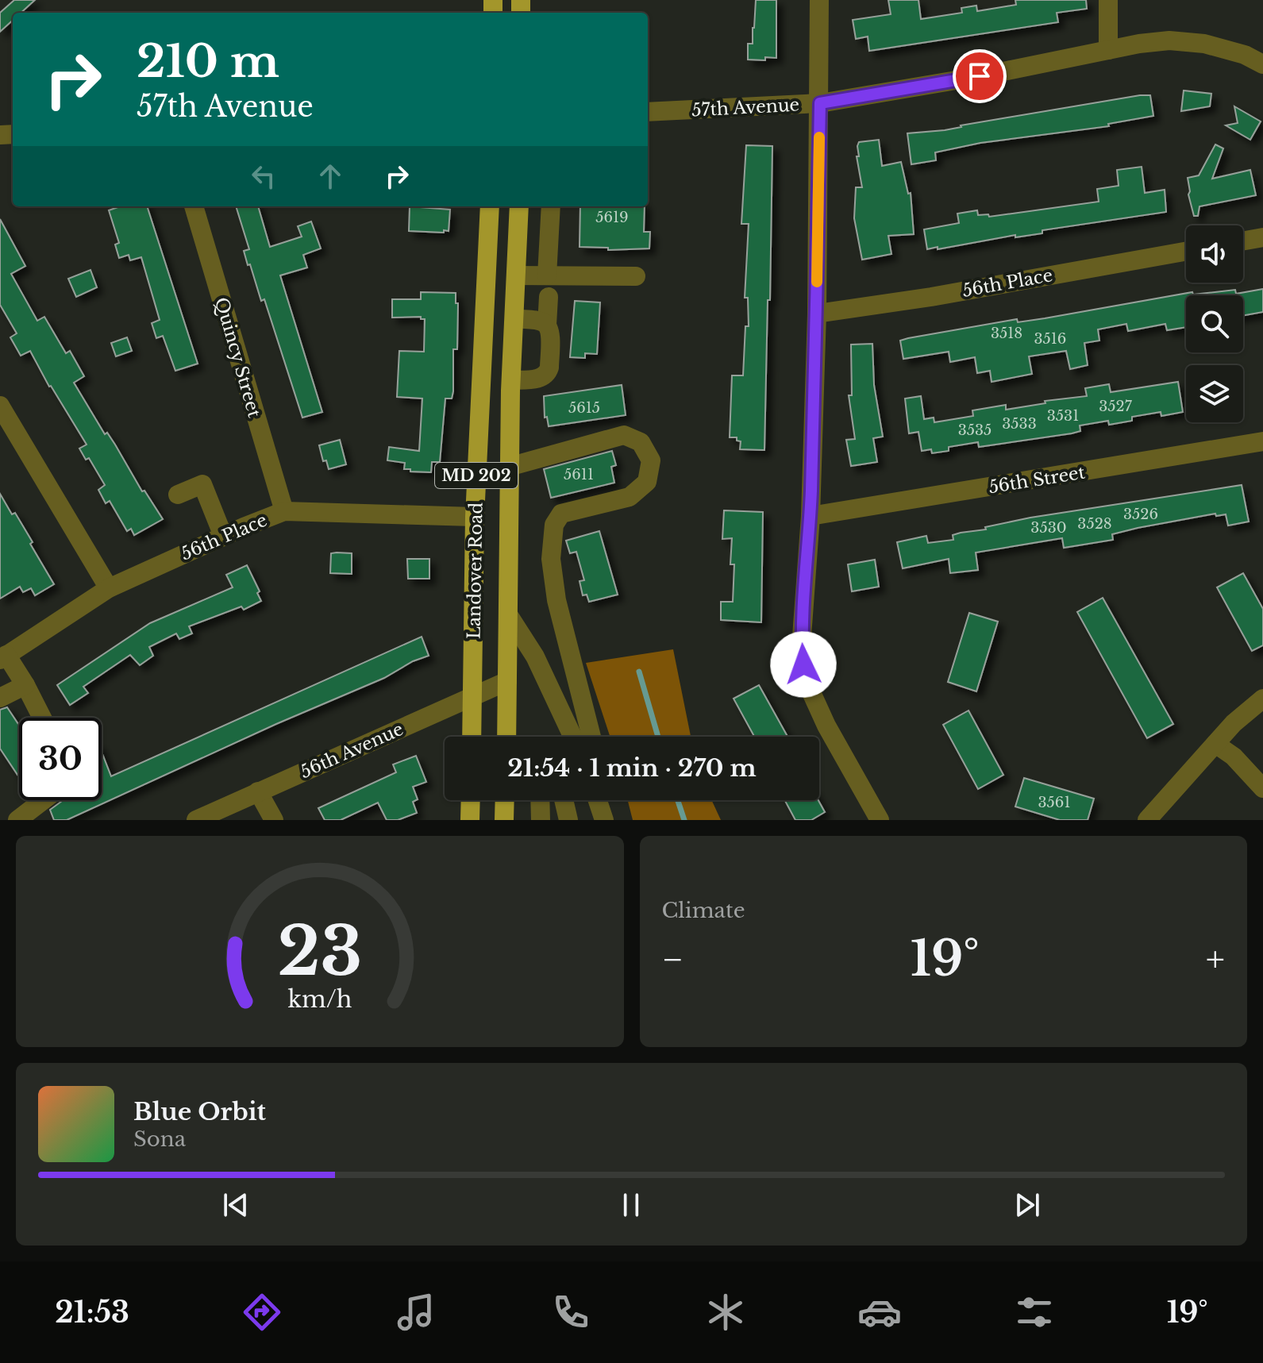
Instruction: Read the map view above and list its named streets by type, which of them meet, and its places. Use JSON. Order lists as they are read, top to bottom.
{
  "streets": {
    "main road": ["MD 202", "Landover Road"],
    "street": [
      "57th Avenue",
      "56th Place",
      "Quincy Street",
      "56th Street",
      "56th Avenue"
    ]
  },
  "crossings": [
    ["56th Place", "Quincy Street"],
    ["56th Place", "Landover Road"],
    ["Landover Road", "56th Avenue"]
  ],
  "house_numbers": [
    "5619",
    "3518",
    "3516",
    "3527",
    "5615",
    "3531",
    "3533",
    "3535",
    "5611",
    "3526",
    "3528",
    "3530",
    "3561"
  ],
  "page": {
    "turn": ["210 m", "57th Avenue"],
    "limit": "30",
    "trip": "21:54 · 1 min · 270 m",
    "tile": "Climate",
    "heat": ["−", "19°", "+"],
    "song": ["Blue Orbit", "Sona"],
    "tabs": ["21:53", "19°"],
    "gauge": ["23", "km/h"]
  }
}
